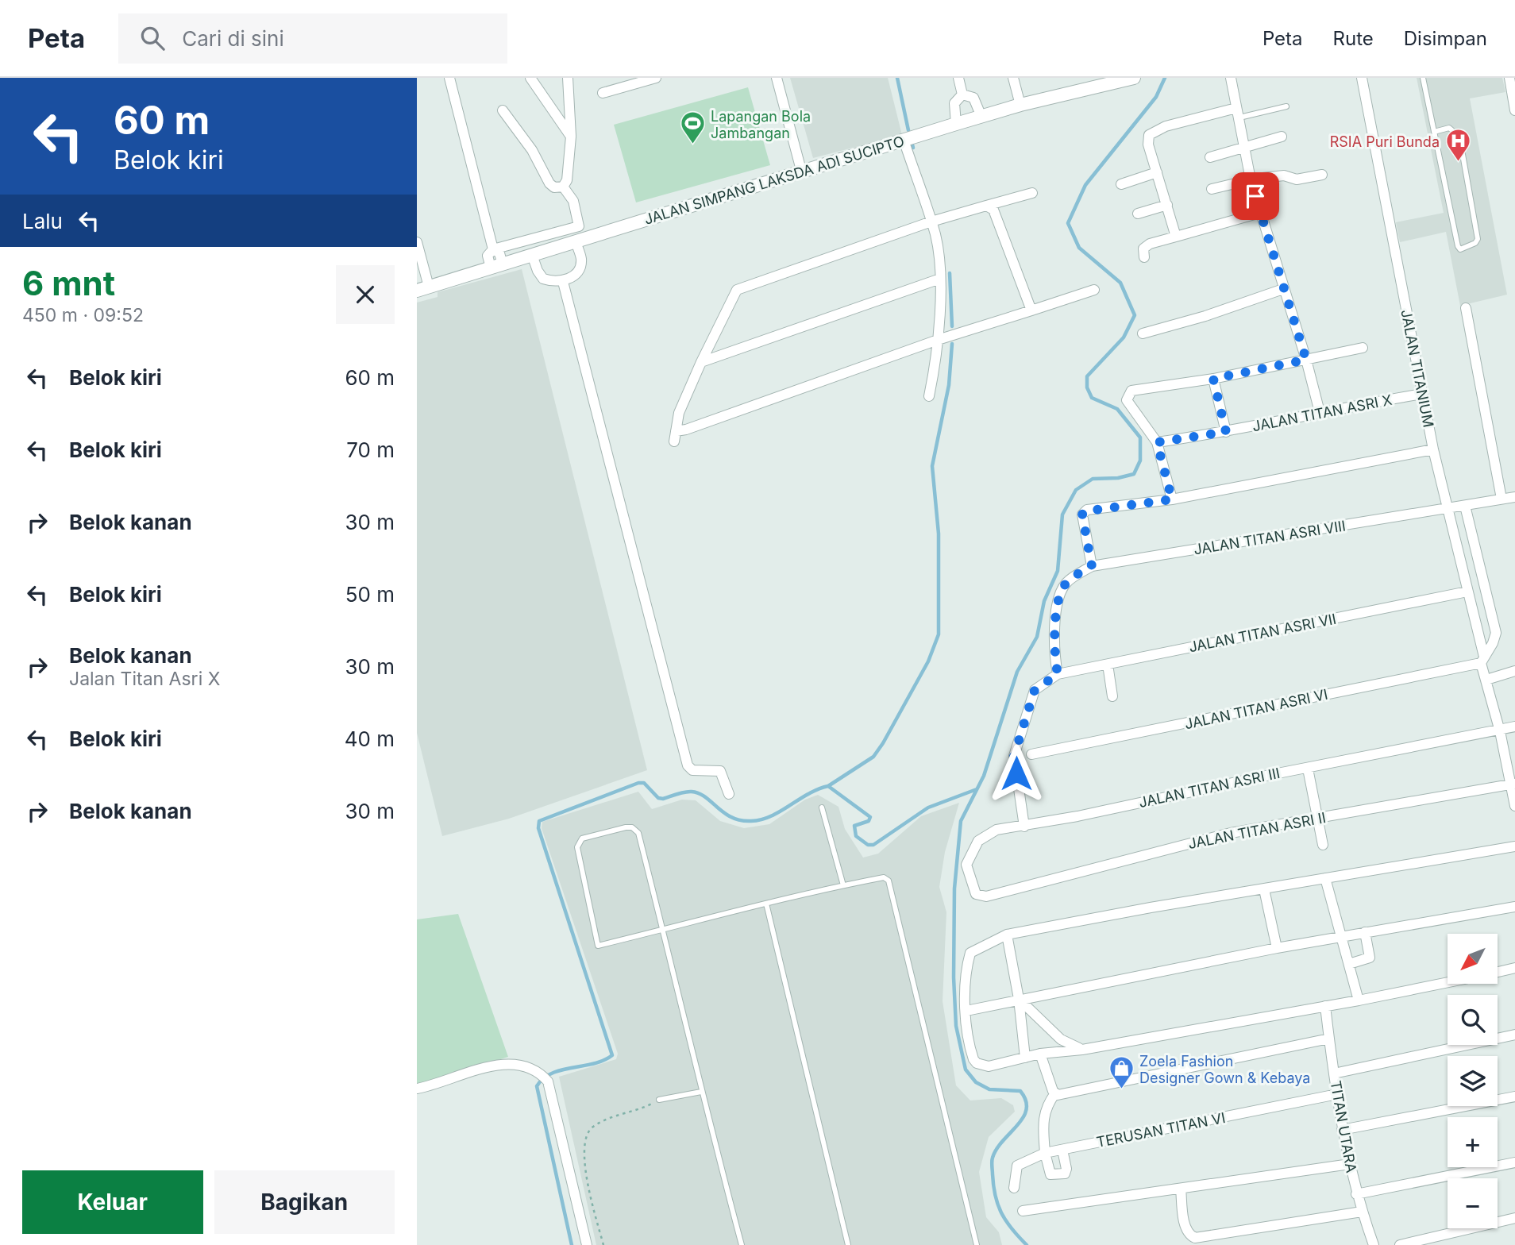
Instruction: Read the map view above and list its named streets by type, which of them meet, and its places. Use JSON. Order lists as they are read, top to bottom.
{
  "streets": {
    "street": [
      "JALAN SIMPANG LAKSDA ADI SUCIPTO",
      "JALAN TITANIUM",
      "JALAN TITAN ASRI X",
      "JALAN TITAN ASRI VIII",
      "JALAN TITAN ASRI VII",
      "JALAN TITAN ASRI VI",
      "JALAN TITAN ASRI III",
      "JALAN TITAN ASRI II",
      "TITAN UTARA",
      "TERUSAN TITAN VI"
    ]
  },
  "crossings": [
    ["JALAN TITANIUM", "JALAN TITAN ASRI X"],
    ["JALAN TITANIUM", "JALAN TITAN ASRI VIII"],
    ["JALAN TITANIUM", "JALAN TITAN ASRI VII"],
    ["JALAN TITANIUM", "JALAN TITAN ASRI VI"],
    ["JALAN TITANIUM", "JALAN TITAN ASRI III"],
    ["JALAN TITANIUM", "JALAN TITAN ASRI II"],
    ["JALAN TITAN ASRI III", "JALAN TITAN ASRI II"],
    ["TITAN UTARA", "TERUSAN TITAN VI"]
  ],
  "places": {
    "sports": ["Lapangan Bola Jambangan"],
    "hospital": ["RSIA Puri Bunda"],
    "shop": ["Zoela Fashion Designer Gown & Kebaya"]
  },
  "north": "bottom left",
  "page": {
    "header": "Peta",
    "search": "Cari di sini",
    "nav": ["Peta", "Rute", "Disimpan"],
    "turn": ["60 m", "Belok kiri"],
    "then": "Lalu",
    "heading": ["6 mnt", "450 m · 09:52"],
    "list": [
      {
        "name": "Belok kiri",
        "value": "60 m"
      },
      {
        "name": "Belok kiri",
        "value": "70 m"
      },
      {
        "name": "Belok kanan",
        "value": "30 m"
      },
      {
        "name": "Belok kiri",
        "value": "50 m"
      },
      {
        "name": "Belok kanan",
        "note": "Jalan Titan Asri X",
        "value": "30 m"
      },
      {
        "name": "Belok kiri",
        "value": "40 m"
      },
      {
        "name": "Belok kanan",
        "value": "30 m"
      }
    ],
    "map_buttons": ["+", "−"],
    "buttons": ["Keluar", "Bagikan"]
  }
}
